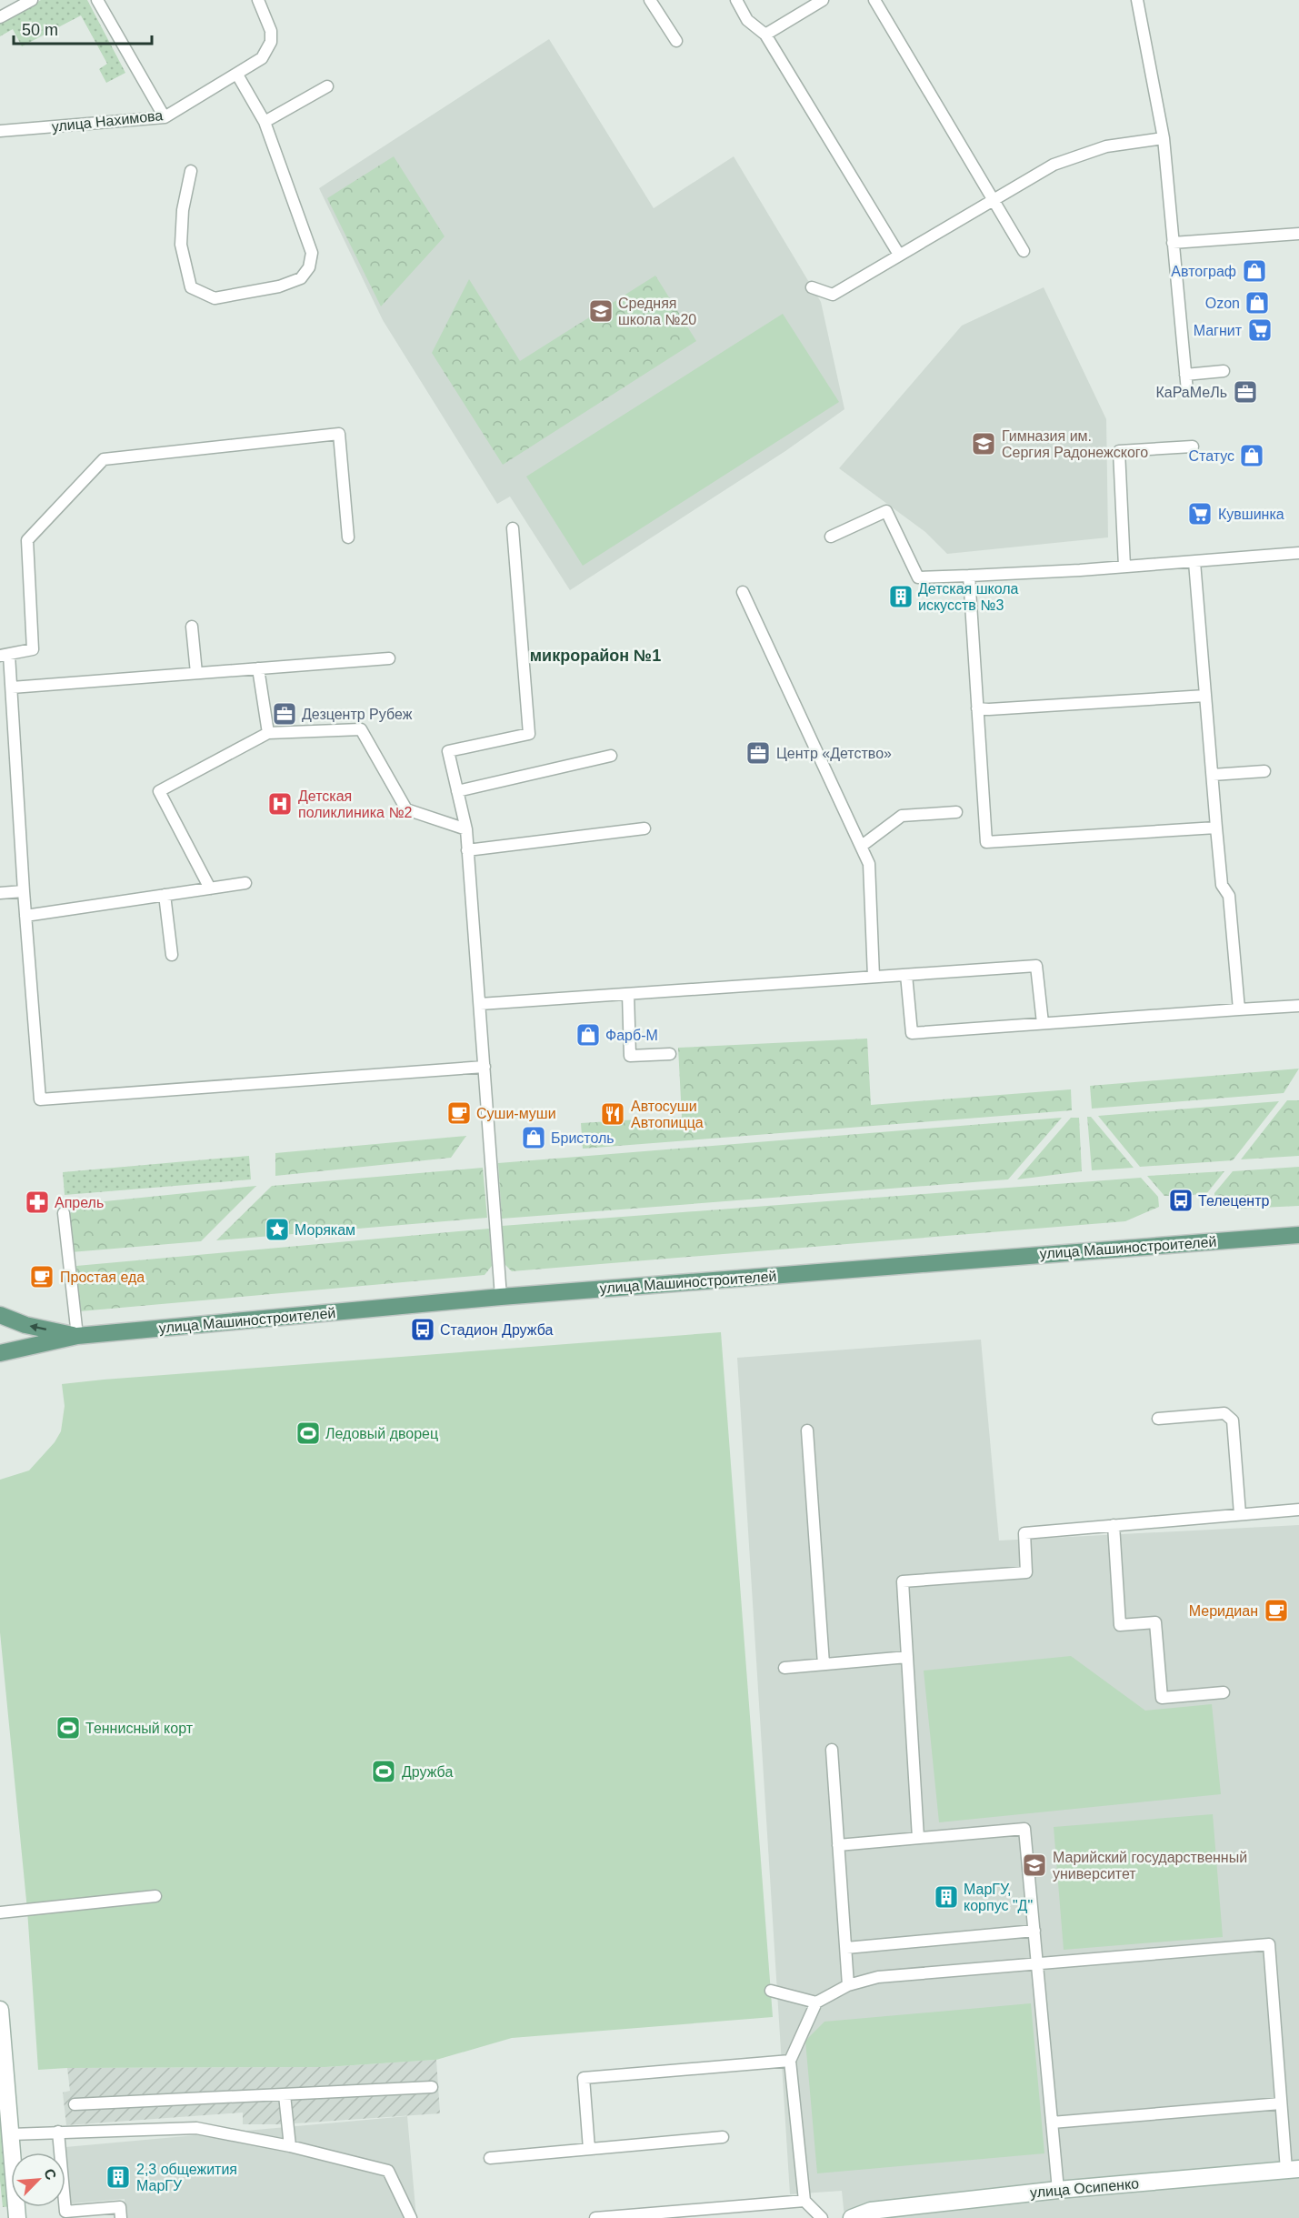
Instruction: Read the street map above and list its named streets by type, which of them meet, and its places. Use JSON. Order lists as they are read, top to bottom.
{
  "streets": {
    "main road": ["улица Машиностроителей"],
    "street": ["улица Осипенко"],
    "lane": ["улица Нахимова"]
  },
  "districts": ["микрорайон №1"],
  "places": {
    "shop": [
      "Автограф",
      "Ozon",
      "Статус",
      "Фарб-М",
      "Бристоль"
    ],
    "school or university": ["Средняя школа №20", "Гимназия им. Сергия Радонежского", "Марийский государственный университет"],
    "supermarket": ["Магнит", "Кувшинка"],
    "office": ["КаРаМеЛь", "Дезцентр Рубеж", "Центр «Детство»"],
    "building": ["Детская школа искусств №3", "МарГУ, корпус \"Д\"", "2,3 общежития МарГУ"],
    "hospital": ["Детская поликлиника №2"],
    "cafe": ["Суши-муши", "Простая еда", "Меридиан"],
    "restaurant": ["Автосуши Автопицца"],
    "bus stop": ["Телецентр", "Стадион Дружба"],
    "pharmacy": ["Апрель"],
    "place": ["Морякам"],
    "sports": ["Ледовый дворец", "Теннисный корт", "Дружба"]
  },
  "scale_bar": "50 m",
  "north": "top right"
}
